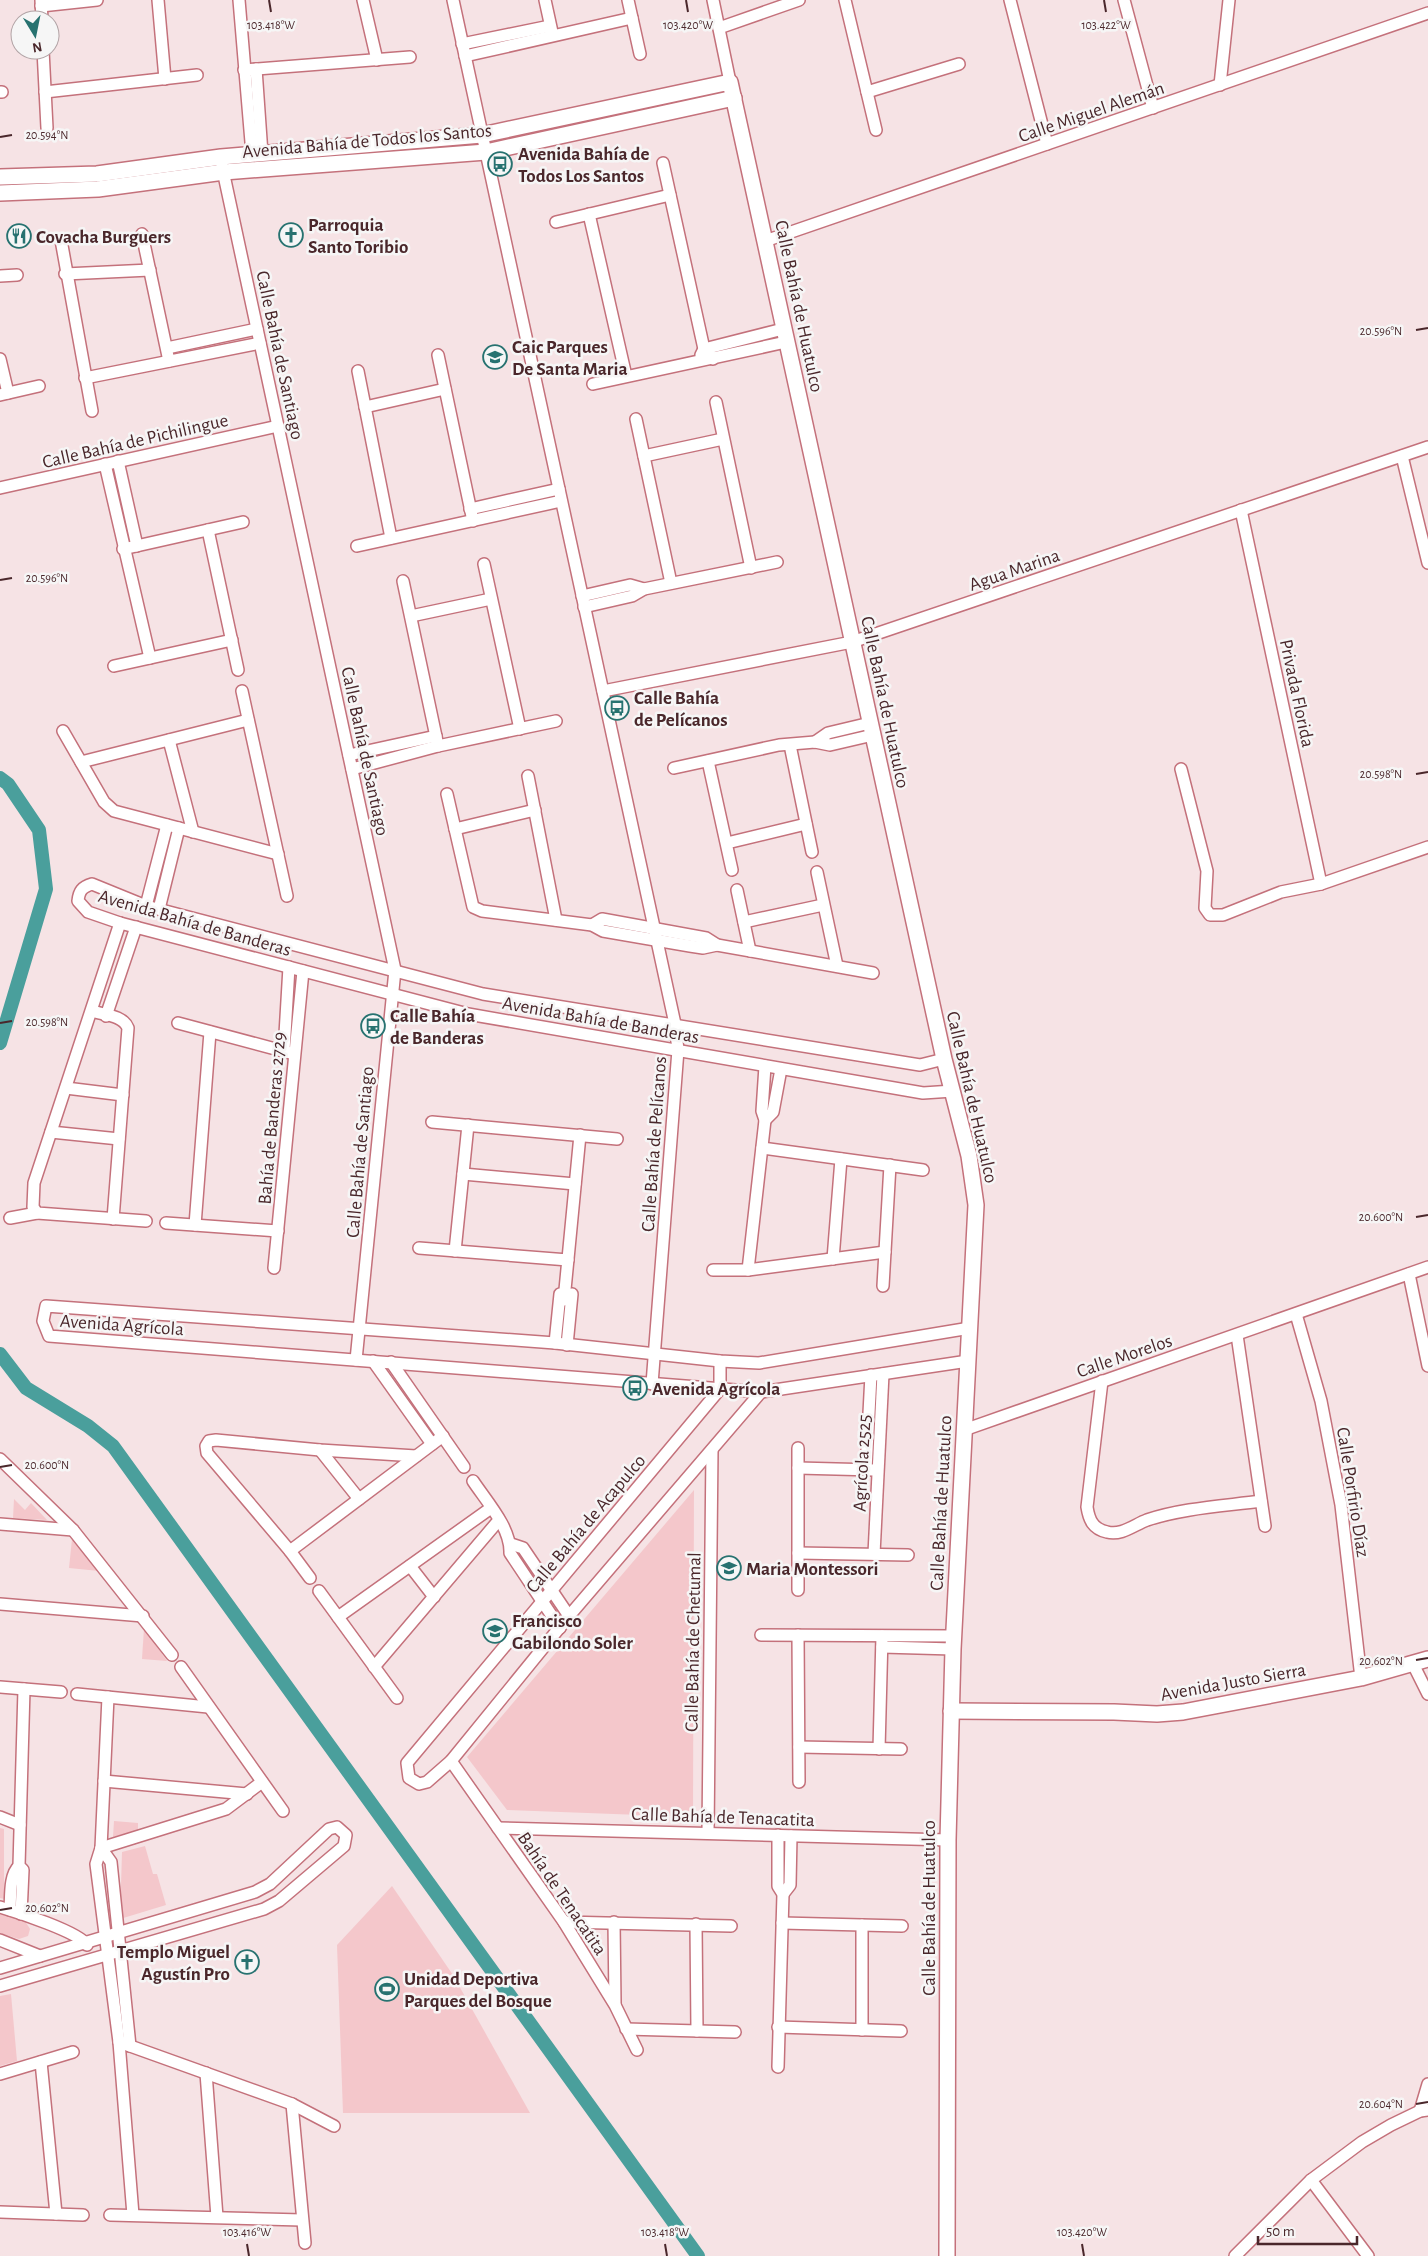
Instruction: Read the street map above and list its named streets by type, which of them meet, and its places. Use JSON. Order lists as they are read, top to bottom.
{
  "streets": {
    "street": [
      "Calle Miguel Alemán",
      "Avenida Bahía de Todos los Santos",
      "Calle Bahía de Huatulco",
      "Calle Bahía de Santiago",
      "Calle Bahía de Pichilingue",
      "Agua Marina",
      "Privada Florida",
      "Avenida Bahía de Banderas",
      "Bahía de Banderas 2729",
      "Calle Bahía de Pelícanos",
      "Avenida Agrícola",
      "Calle Morelos",
      "Agrícola 2525",
      "Calle Porfirio Díaz",
      "Calle Bahía de Acapulco",
      "Calle Bahía de Chetumal",
      "Avenida Justo Sierra",
      "Calle Bahía de Tenacatita",
      "Bahía de Tenacatita"
    ]
  },
  "crossings": [
    ["Calle Miguel Alemán", "Calle Bahía de Huatulco"],
    ["Avenida Bahía de Todos los Santos", "Calle Bahía de Huatulco"],
    ["Avenida Bahía de Todos los Santos", "Calle Bahía de Santiago"],
    ["Avenida Bahía de Todos los Santos", "Calle Bahía de Pelícanos"],
    ["Calle Bahía de Huatulco", "Agua Marina"],
    ["Calle Bahía de Huatulco", "Avenida Bahía de Banderas"],
    ["Calle Bahía de Huatulco", "Avenida Agrícola"],
    ["Calle Bahía de Huatulco", "Calle Morelos"],
    ["Calle Bahía de Huatulco", "Avenida Justo Sierra"],
    ["Calle Bahía de Huatulco", "Calle Bahía de Tenacatita"],
    ["Calle Bahía de Santiago", "Calle Bahía de Pichilingue"],
    ["Calle Bahía de Santiago", "Avenida Bahía de Banderas"],
    ["Calle Bahía de Santiago", "Avenida Agrícola"],
    ["Agua Marina", "Privada Florida"],
    ["Agua Marina", "Calle Bahía de Pelícanos"],
    ["Avenida Bahía de Banderas", "Bahía de Banderas 2729"],
    ["Avenida Bahía de Banderas", "Calle Bahía de Pelícanos"],
    ["Calle Bahía de Pelícanos", "Avenida Agrícola"],
    ["Avenida Agrícola", "Agrícola 2525"],
    ["Avenida Agrícola", "Calle Bahía de Acapulco"],
    ["Calle Morelos", "Calle Porfirio Díaz"],
    ["Calle Porfirio Díaz", "Avenida Justo Sierra"],
    ["Calle Bahía de Acapulco", "Calle Bahía de Chetumal"],
    ["Calle Bahía de Acapulco", "Bahía de Tenacatita"],
    ["Calle Bahía de Chetumal", "Calle Bahía de Tenacatita"],
    ["Calle Bahía de Tenacatita", "Bahía de Tenacatita"]
  ],
  "places": {
    "bus stop": [
      "Avenida Bahía de Todos Los Santos",
      "Calle Bahía de Pelícanos",
      "Calle Bahía de Banderas",
      "Avenida Agrícola"
    ],
    "church": ["Parroquia Santo Toribio", "Templo Miguel Agustín Pro"],
    "restaurant": ["Covacha Burguers"],
    "school or university": ["Caic Parques De Santa Maria", "Maria Montessori", "Francisco Gabilondo Soler"],
    "sports": ["Unidad Deportiva Parques del Bosque"]
  },
  "scale_bar": "50 m",
  "north": "bottom",
  "coordinates": [
    "103.418°W",
    "103.420°W",
    "103.422°W",
    "20.594°N",
    "20.596°N",
    "20.598°N",
    "20.600°N",
    "20.602°N",
    "20.604°N",
    "103.416°W"
  ]
}
